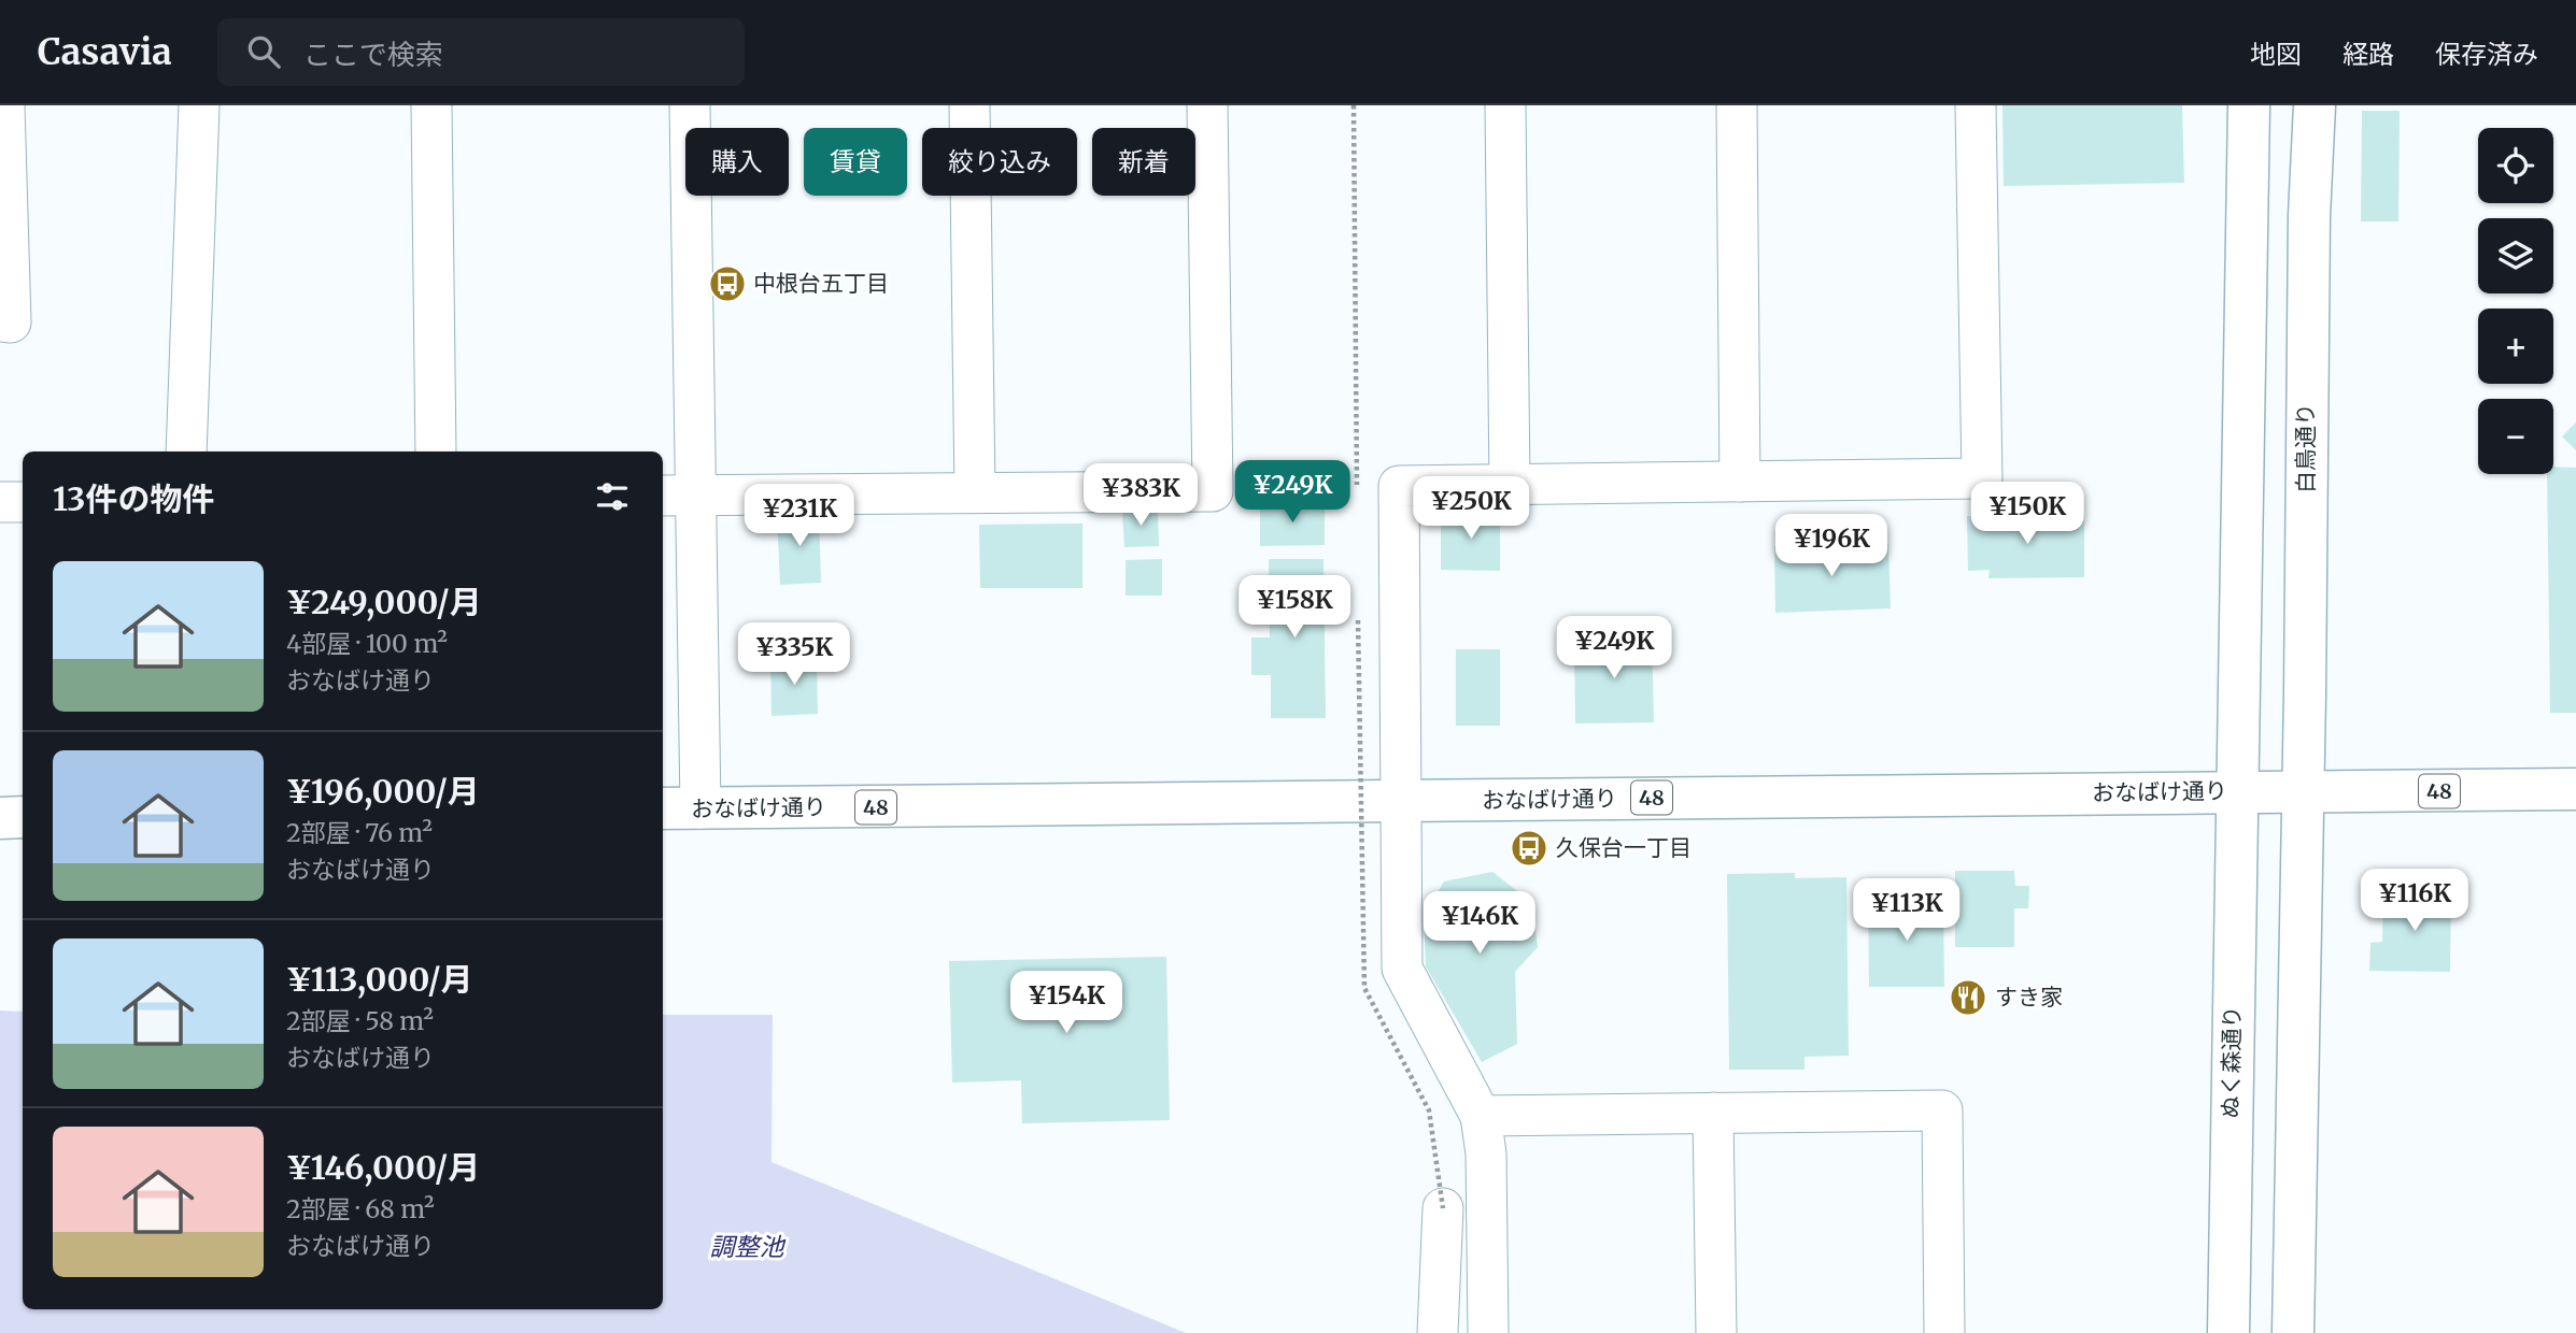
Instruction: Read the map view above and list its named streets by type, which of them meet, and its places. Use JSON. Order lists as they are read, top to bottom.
{
  "streets": {
    "main road": [
      "白鳥通り",
      "48",
      "おなばけ通り",
      "ぬく森通り"
    ]
  },
  "crossings": [
    ["白鳥通り", "おなばけ通り"],
    ["おなばけ通り", "ぬく森通り"]
  ],
  "water": ["調整池"],
  "places": {
    "bus stop": ["中根台五丁目", "久保台一丁目"],
    "restaurant": ["すき家"]
  },
  "page": {
    "header": "Casavia",
    "search": "ここで検索",
    "nav": ["地図", "経路", "保存済み"],
    "map_buttons": ["+", "−"],
    "chip": [
      "購入",
      "賃貸",
      "絞り込み",
      "新着"
    ],
    "heading": "13件の物件",
    "price": [
      "¥249K",
      "¥383K",
      "¥250K",
      "¥150K",
      "¥231K",
      "¥196K",
      "¥158K",
      "¥249K",
      "¥335K",
      "¥116K",
      "¥113K",
      "¥146K",
      "¥154K"
    ],
    "list": [
      {
        "name": "¥249,000/月",
        "note": "4部屋 · 100 m² · おなばけ通り"
      },
      {
        "name": "¥196,000/月",
        "note": "2部屋 · 76 m² · おなばけ通り"
      },
      {
        "name": "¥113,000/月",
        "note": "2部屋 · 58 m² · おなばけ通り"
      },
      {
        "name": "¥146,000/月",
        "note": "2部屋 · 68 m² · おなばけ通り"
      }
    ]
  }
}
